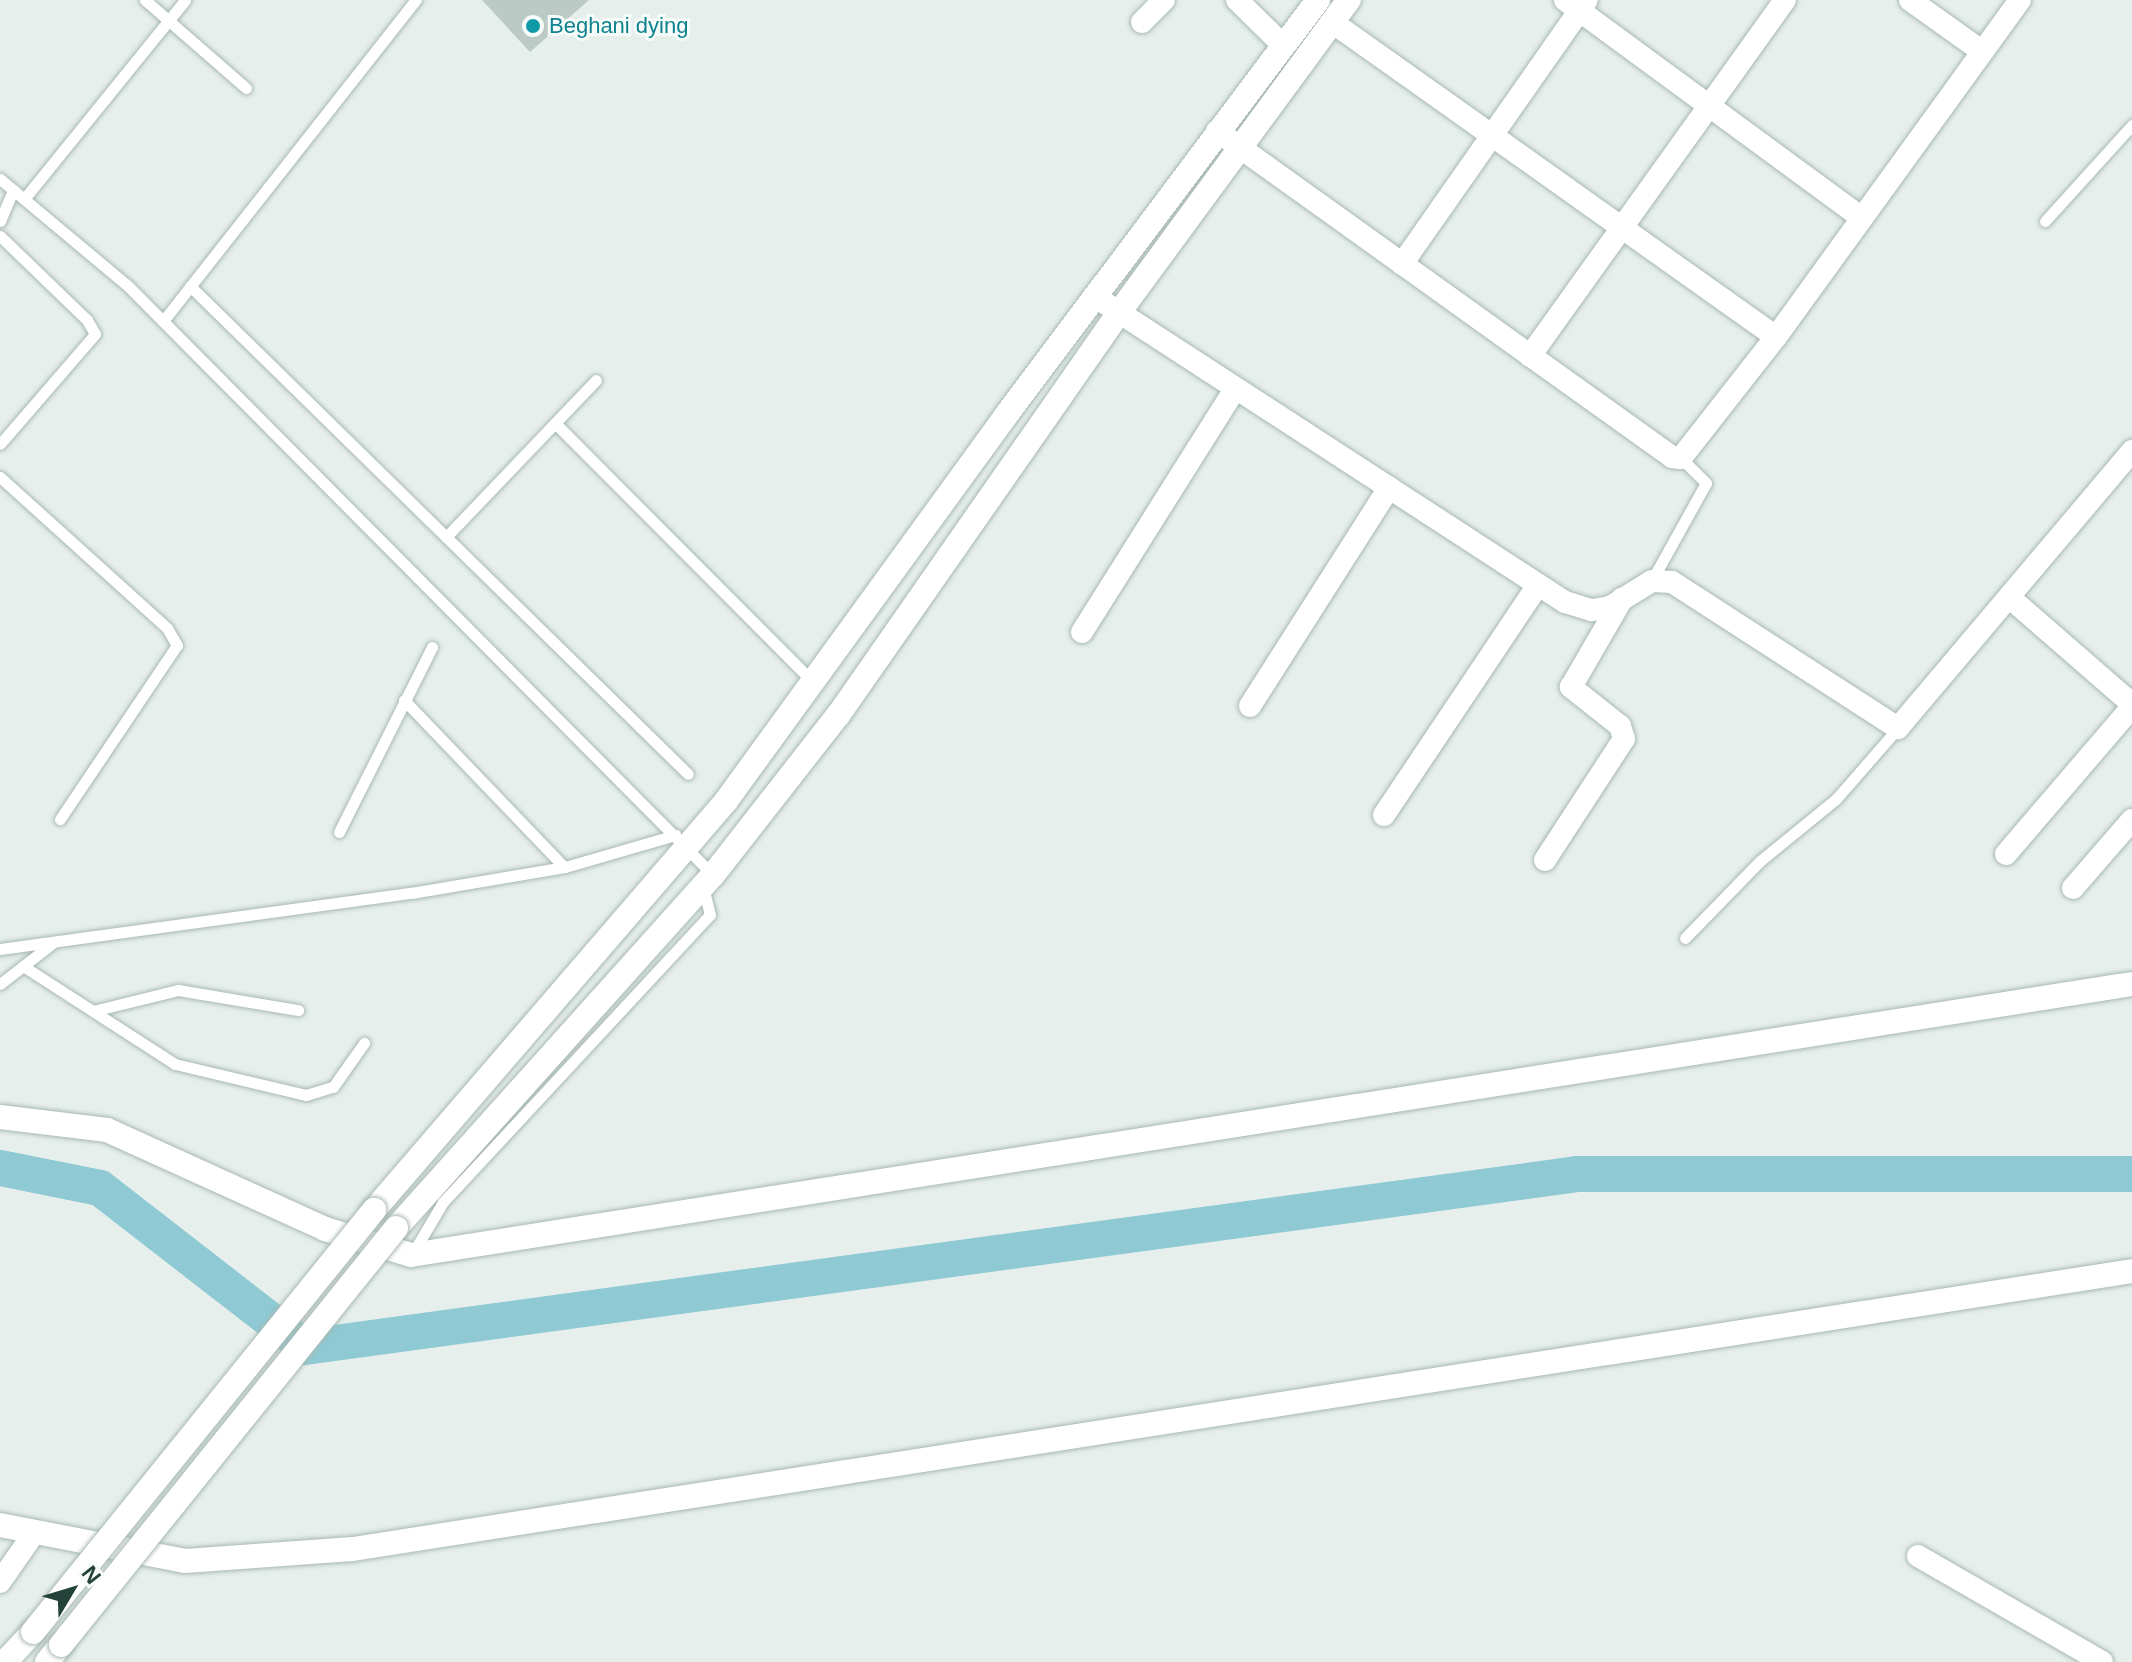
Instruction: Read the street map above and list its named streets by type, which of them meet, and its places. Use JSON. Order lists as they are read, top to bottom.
{
  "places": ["Beghani dying"],
  "north": "top right"
}
